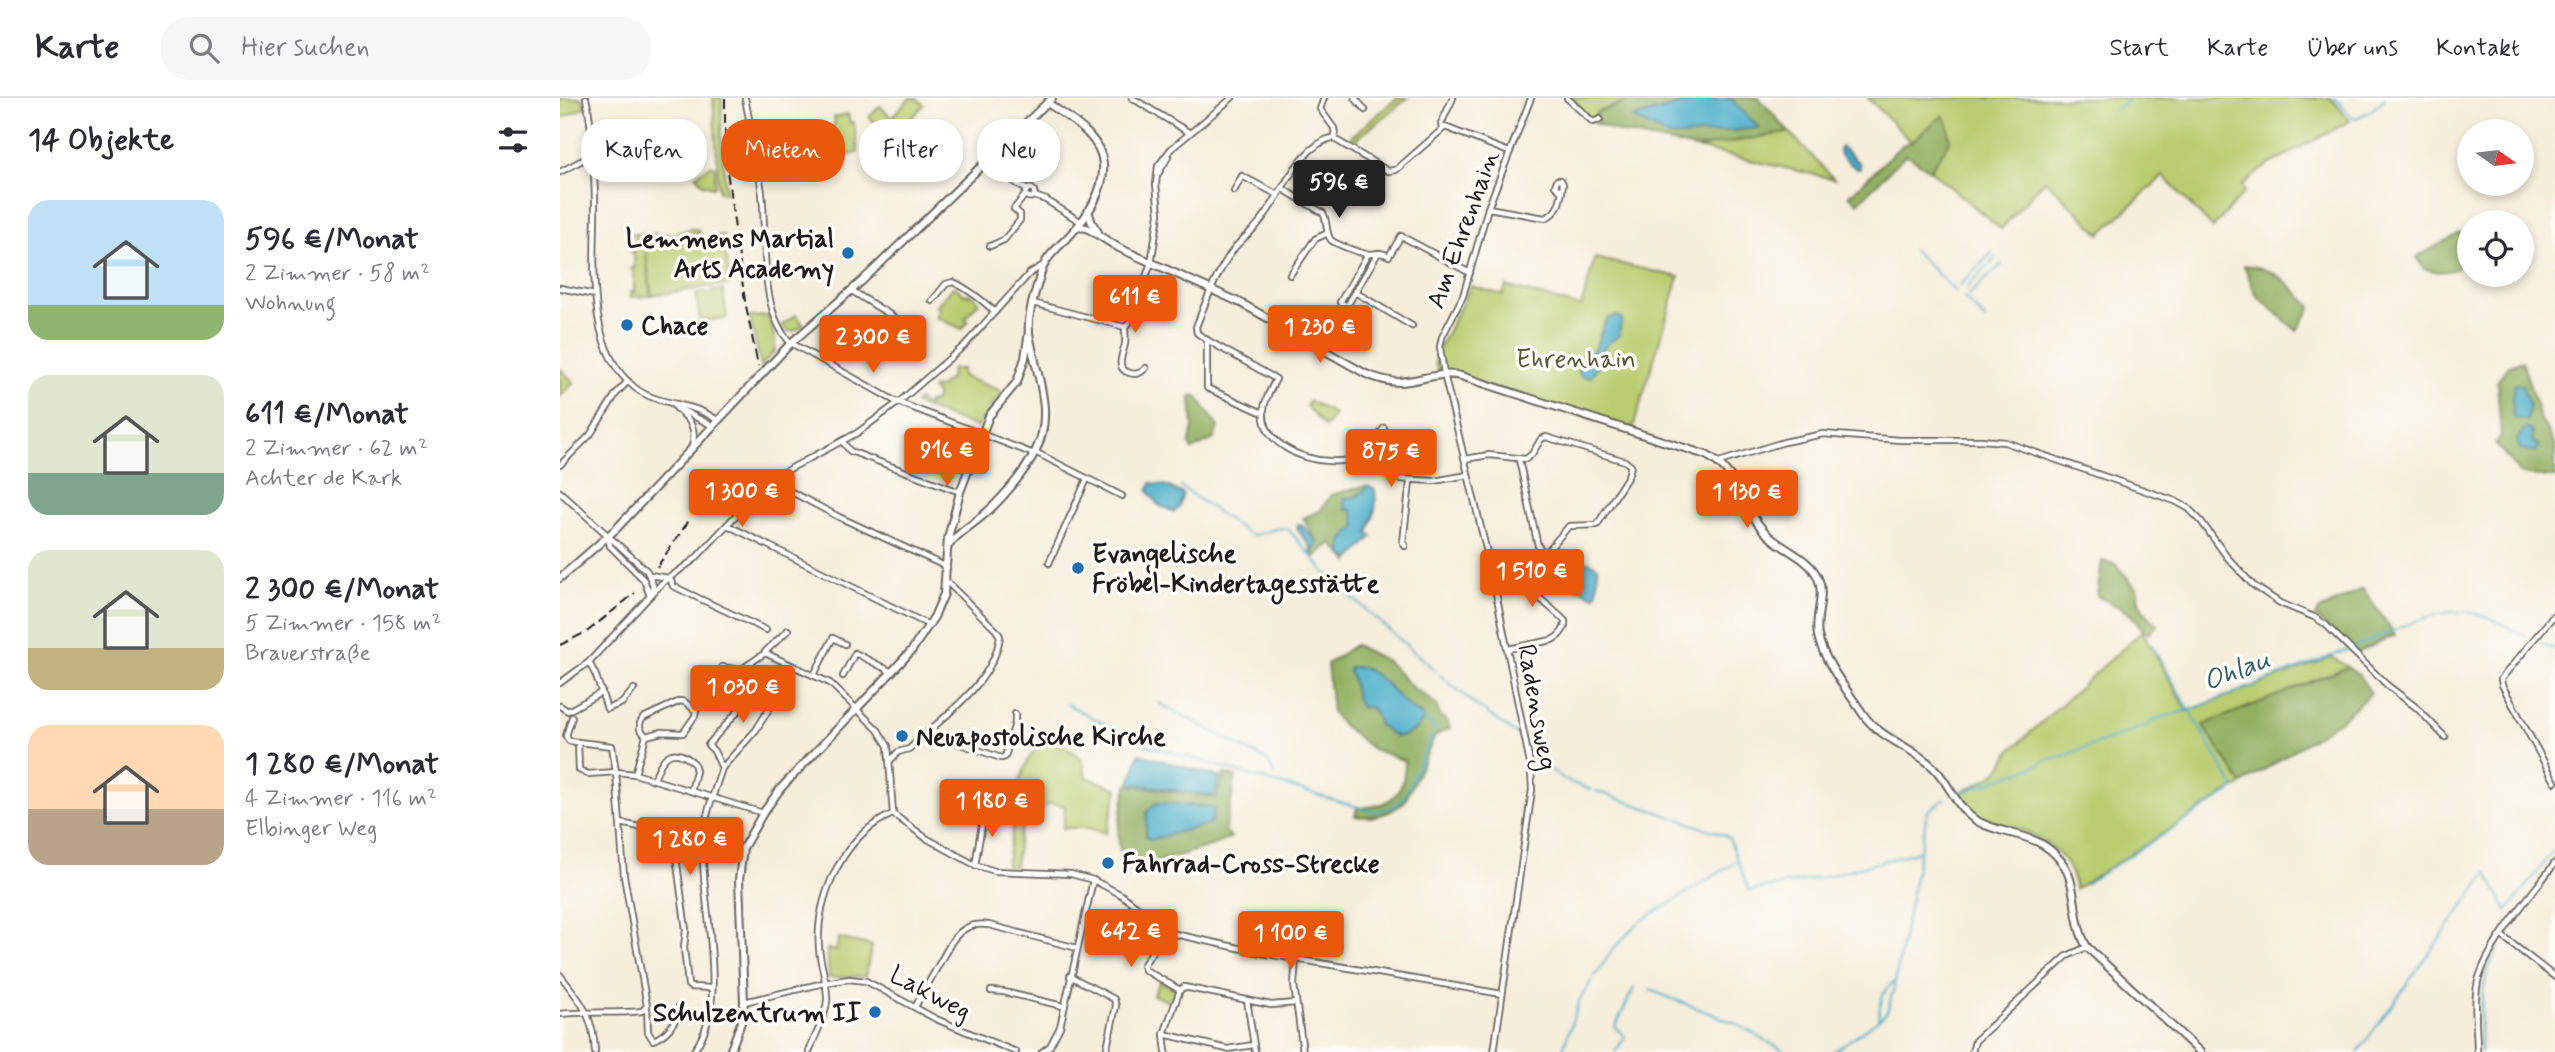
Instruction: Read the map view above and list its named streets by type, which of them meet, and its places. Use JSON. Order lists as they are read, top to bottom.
{
  "streets": {
    "street": ["Am Ehrenhain", "Radensweg", "Lakweg"]
  },
  "crossings": [
    ["Am Ehrenhain", "Radensweg"]
  ],
  "water": ["Ohlau"],
  "parks": ["Ehrenhain"],
  "places": [
    "Lemmens Martial Arts Academy",
    "Chace",
    "Evangelische Fröbel-Kindertagesstätte",
    "Neuapostolische Kirche",
    "Fahrrad-Cross-Strecke",
    "Schulzentrum II"
  ],
  "north": "right",
  "page": {
    "header": "Karte",
    "search": "Hier suchen",
    "nav": [
      "Start",
      "Karte",
      "Über uns",
      "Kontakt"
    ],
    "heading": "14 Objekte",
    "chip": [
      "Kaufen",
      "Mieten",
      "Filter",
      "Neu"
    ],
    "price": [
      "596 €",
      "611 €",
      "1 230 €",
      "2 300 €",
      "916 €",
      "875 €",
      "1 300 €",
      "1 130 €",
      "1 510 €",
      "1 030 €",
      "1 180 €",
      "1 280 €",
      "642 €",
      "1 100 €"
    ],
    "list": [
      {
        "name": "596 €/Monat",
        "note": "2 Zimmer · 58 m² · Wohnung"
      },
      {
        "name": "611 €/Monat",
        "note": "2 Zimmer · 62 m² · Achter de Kark"
      },
      {
        "name": "2 300 €/Monat",
        "note": "5 Zimmer · 158 m² · Brauerstraße"
      },
      {
        "name": "1 280 €/Monat",
        "note": "4 Zimmer · 116 m² · Elbinger Weg"
      }
    ]
  }
}
